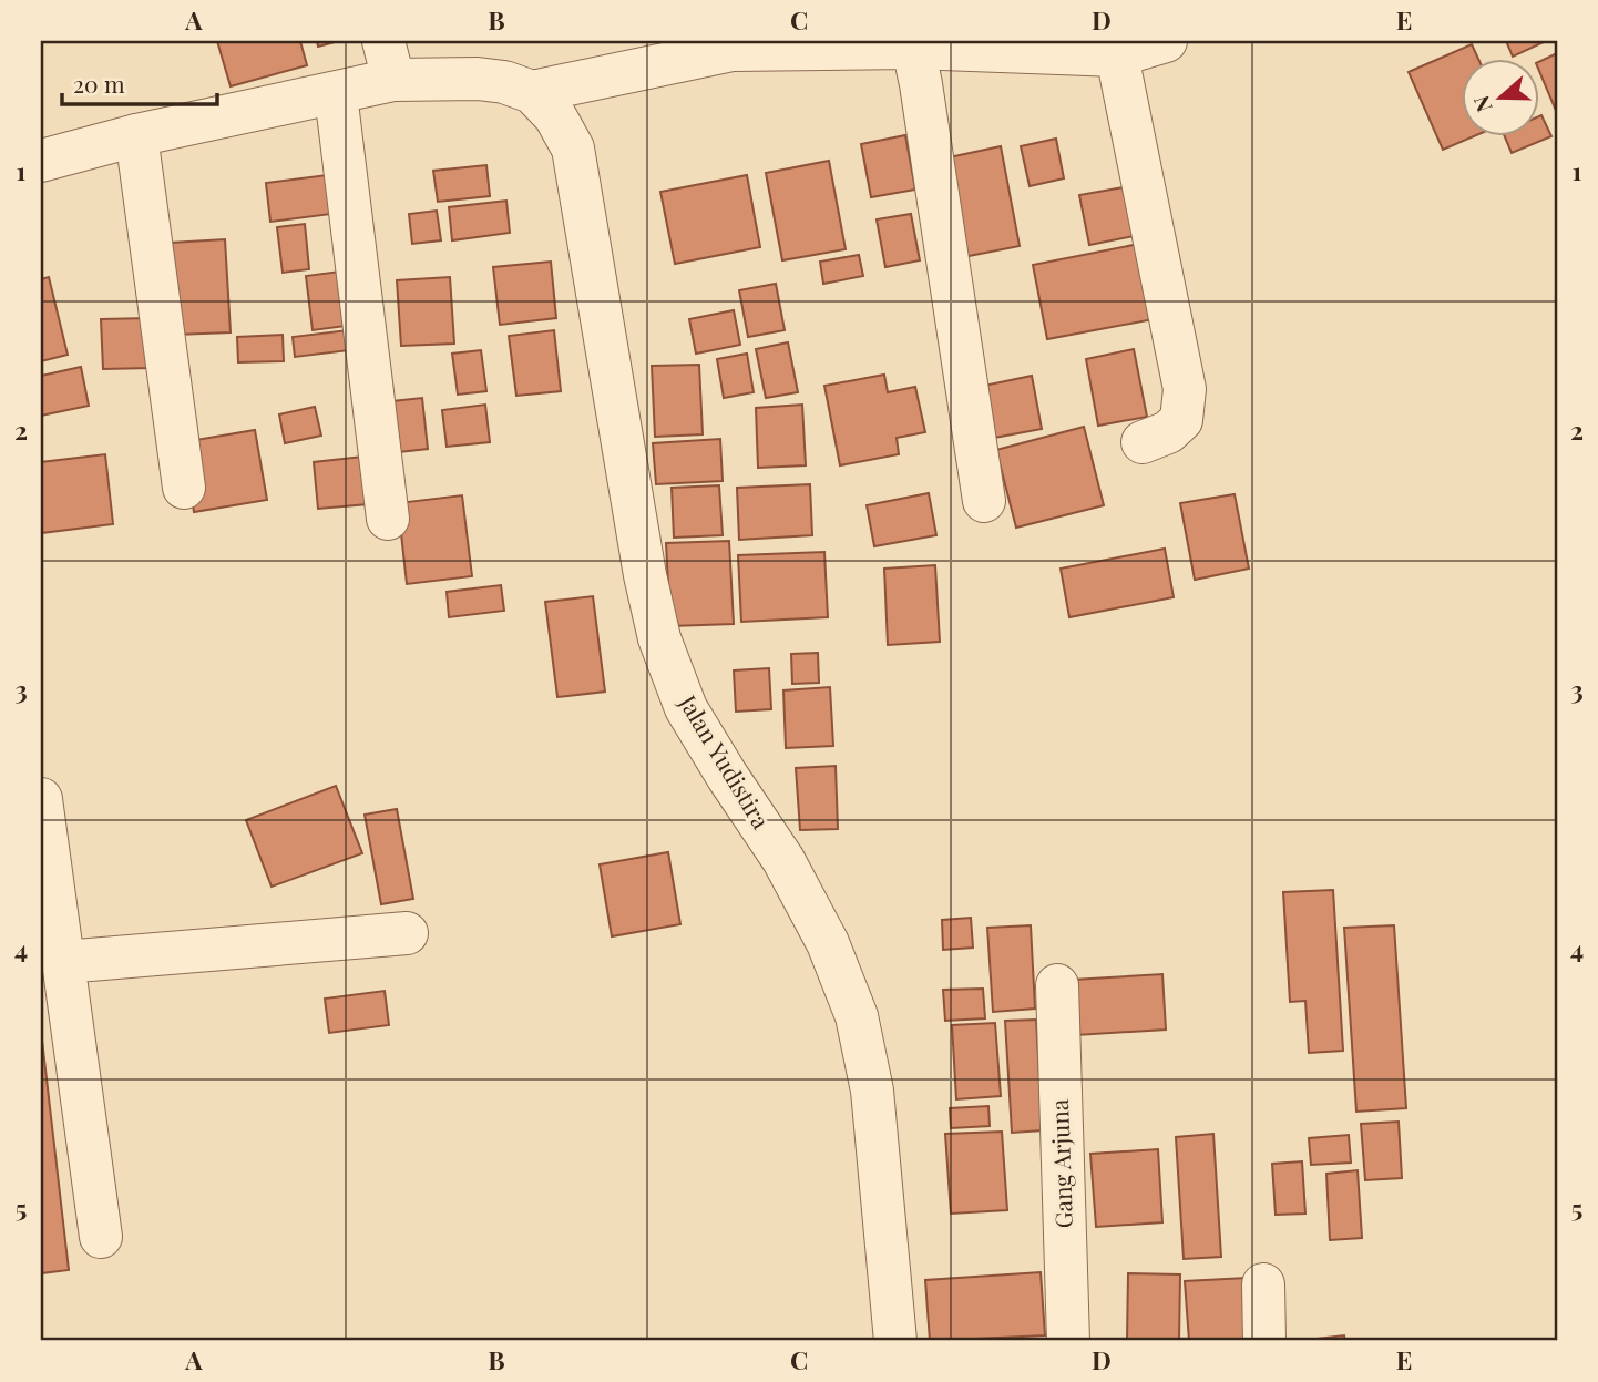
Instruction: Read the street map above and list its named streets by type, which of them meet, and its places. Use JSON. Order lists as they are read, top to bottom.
{
  "streets": {
    "street": ["Jalan Yudistira", "Gang Arjuna"]
  },
  "scale_bar": "20 m",
  "north": "left",
  "grid": {
    "columns": [
      "A",
      "B",
      "C",
      "D",
      "E"
    ],
    "rows": [
      "1",
      "2",
      "3",
      "4",
      "5"
    ]
  }
}
